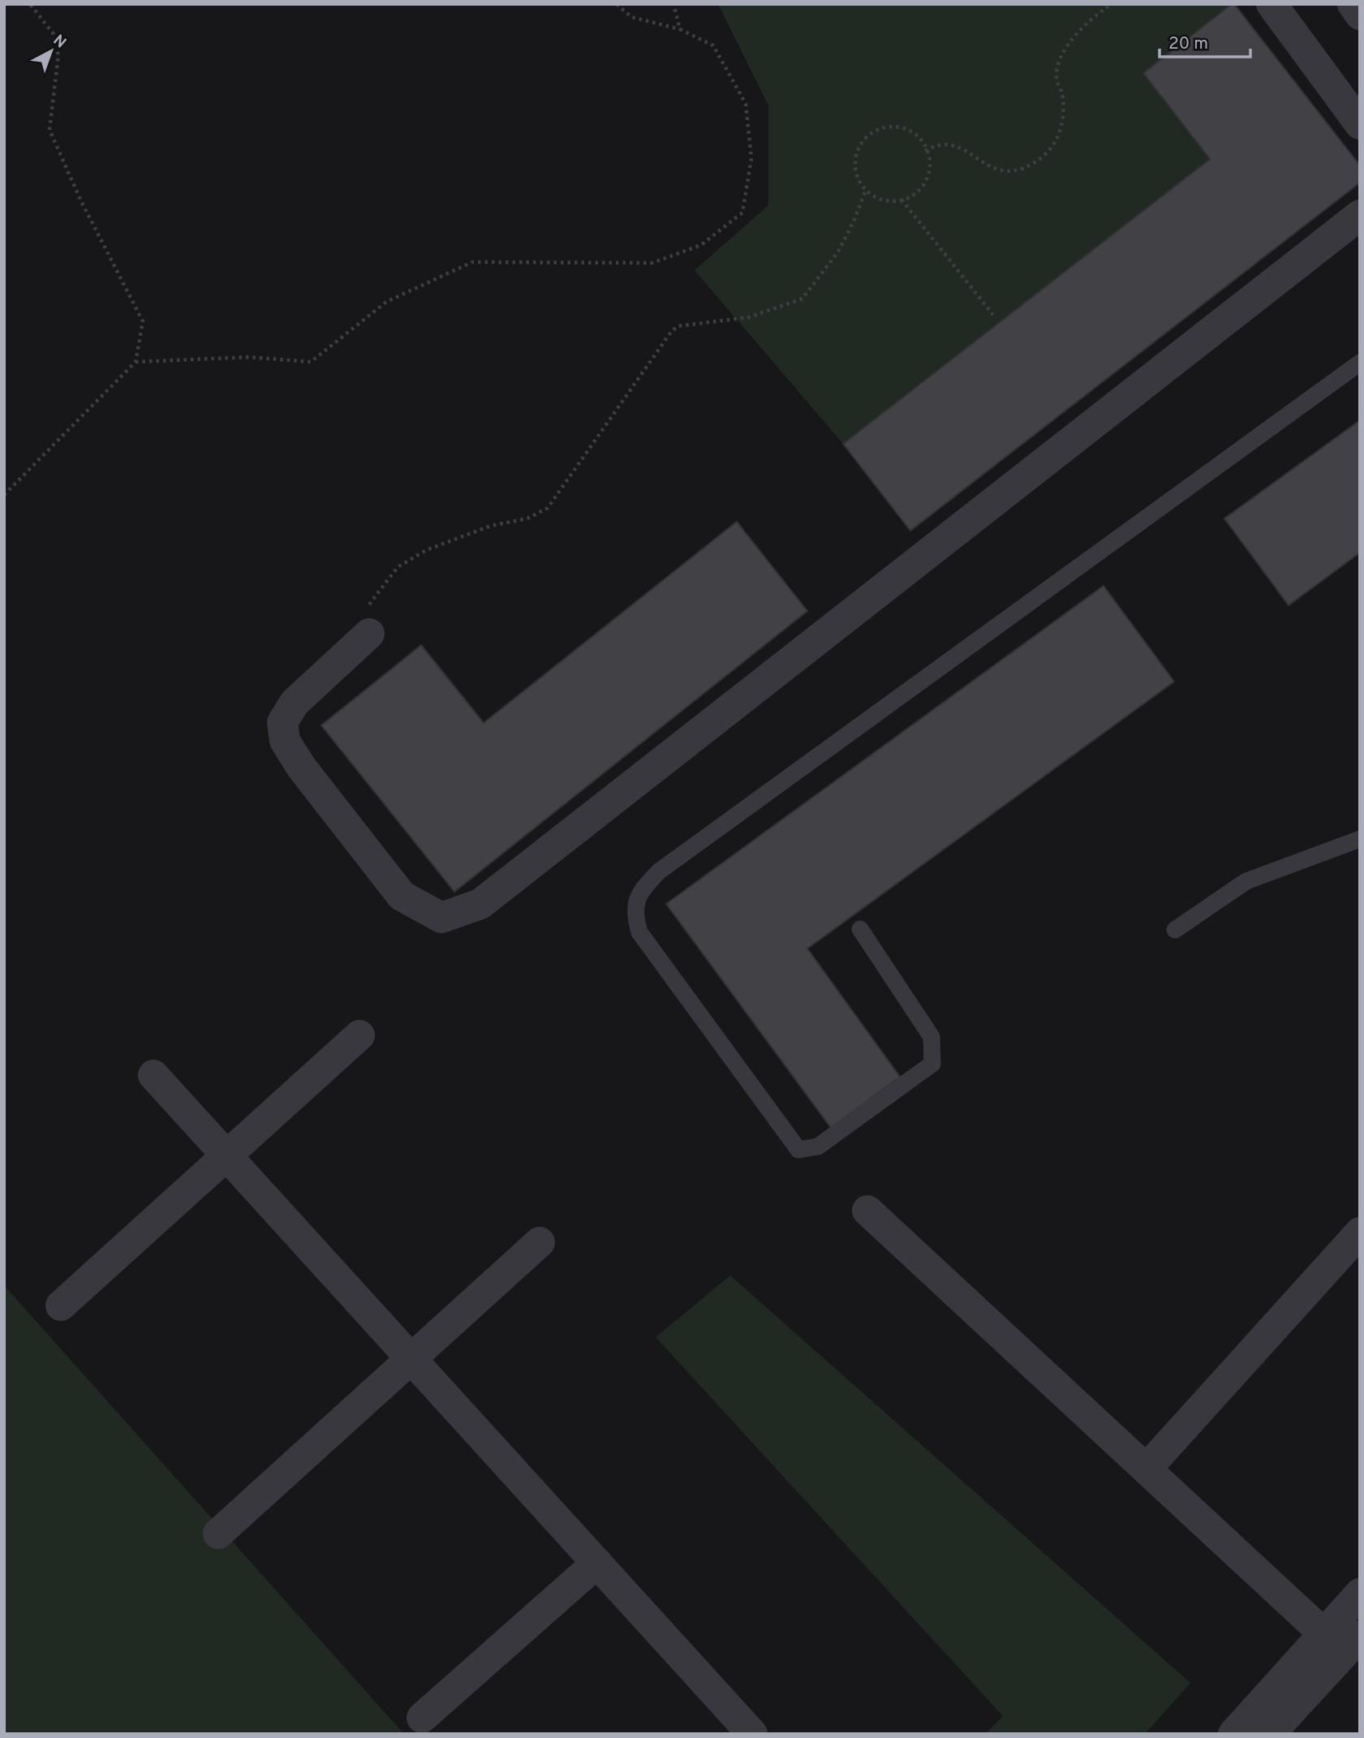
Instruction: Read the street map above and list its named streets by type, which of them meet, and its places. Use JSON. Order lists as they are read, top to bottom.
{
  "scale_bar": "20 m",
  "north": "top right"
}
